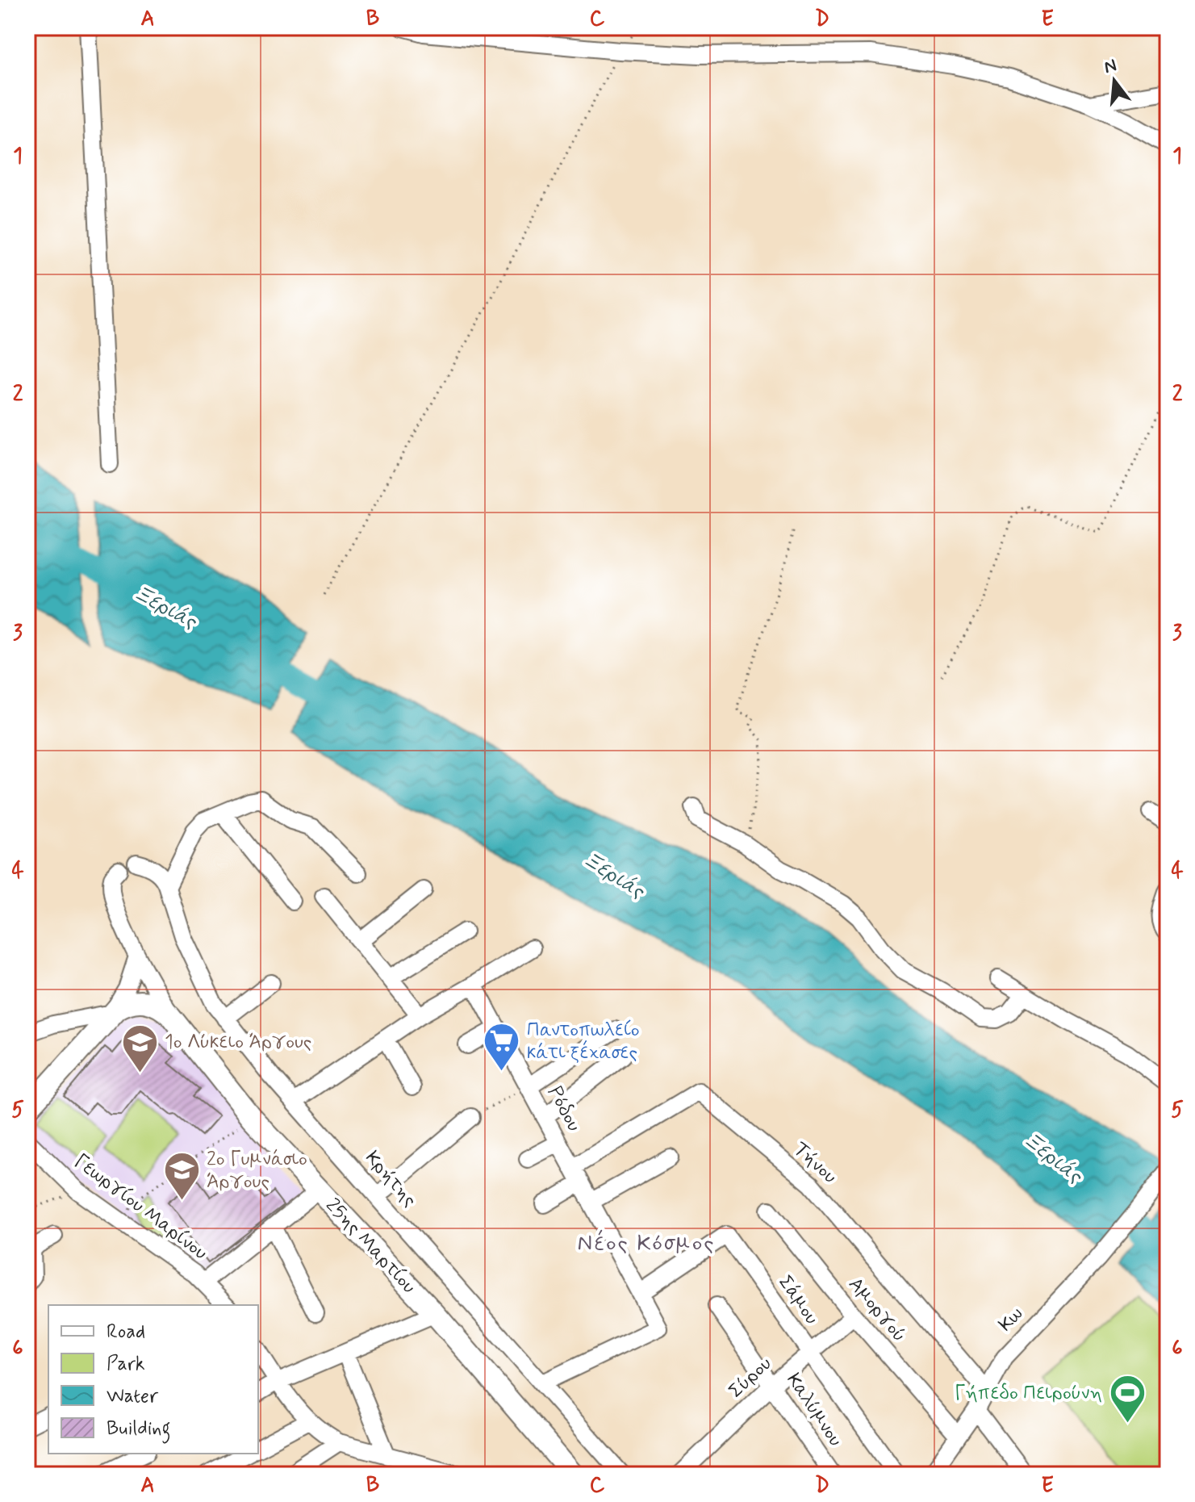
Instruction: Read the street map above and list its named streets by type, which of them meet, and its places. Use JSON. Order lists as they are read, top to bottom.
{
  "streets": {
    "main road": ["25ης Μαρτίου"],
    "street": [
      "Ρόδου",
      "Τήνου",
      "Κρήτης",
      "Γεωργίου Μαρίνου",
      "Σάμου",
      "Αμοργού",
      "Κω",
      "Σύρου",
      "Καλύμνου"
    ]
  },
  "crossings": [
    ["Ρόδου", "Τήνου"],
    ["Ρόδου", "Κρήτης"],
    ["Ρόδου", "Σάμου"],
    ["Τήνου", "Κω"],
    ["Σάμου", "Σύρου"],
    ["Αμοργού", "Κω"],
    ["Αμοργού", "Σύρου"],
    ["Σύρου", "Καλύμνου"]
  ],
  "districts": ["Νέος Κόσμος"],
  "water": ["Ξεριάς"],
  "places": {
    "supermarket": ["Παντοπωλείο κάτι ξέχασες"],
    "school or university": ["1ο Λύκειο Άργους", "2ο Γυμνάσιο Άργους"],
    "sports": ["Γήπεδο Πειρούνη"]
  },
  "legend": [
    "Road",
    "Park",
    "Water",
    "Building"
  ],
  "north": "top",
  "grid": {
    "columns": [
      "A",
      "B",
      "C",
      "D",
      "E"
    ],
    "rows": [
      "1",
      "2",
      "3",
      "4",
      "5",
      "6"
    ]
  }
}
